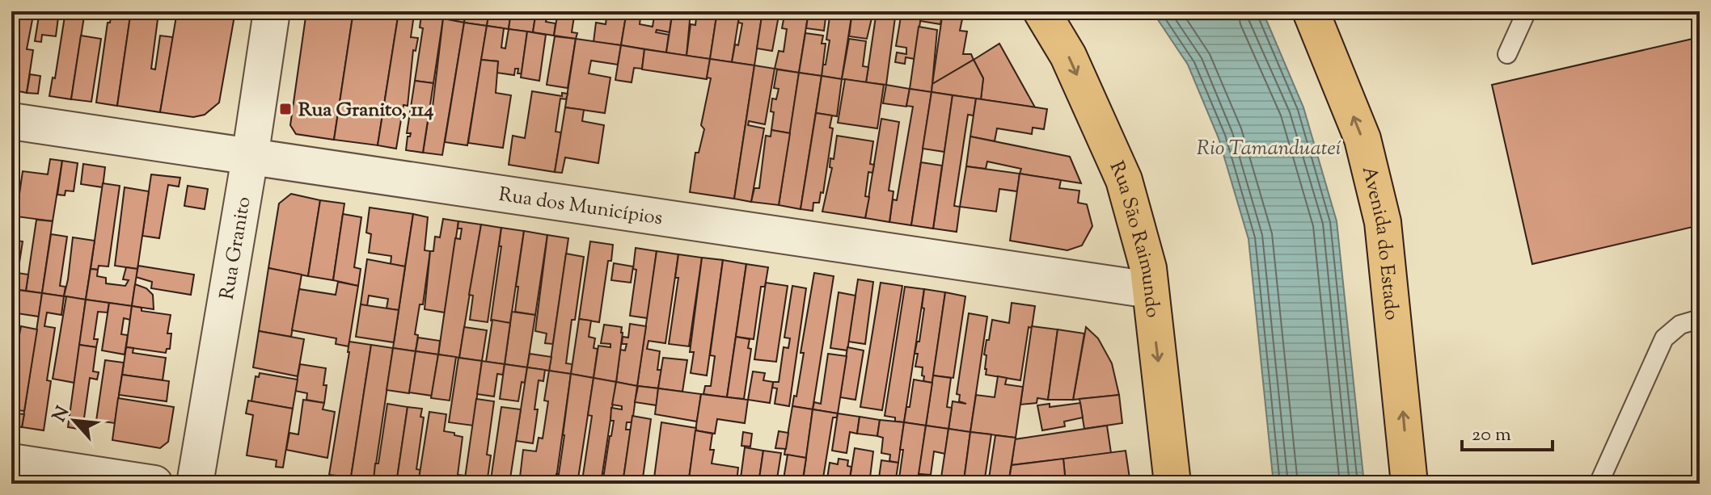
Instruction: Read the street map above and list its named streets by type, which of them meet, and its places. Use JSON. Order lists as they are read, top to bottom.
{
  "streets": {
    "highway": ["Rua São Raimundo", "Avenida do Estado"],
    "street": ["Rua dos Municípios", "Rua Granito"]
  },
  "crossings": [
    ["Rua dos Municípios", "Rua São Raimundo"],
    ["Rua dos Municípios", "Rua Granito"]
  ],
  "one_way": ["Rua São Raimundo", "Avenida do Estado"],
  "water": ["Rio Tamanduateí"],
  "places": {
    "transit": ["Rua Granito, 114"]
  },
  "scale_bar": "20 m",
  "north": "top left"
}
